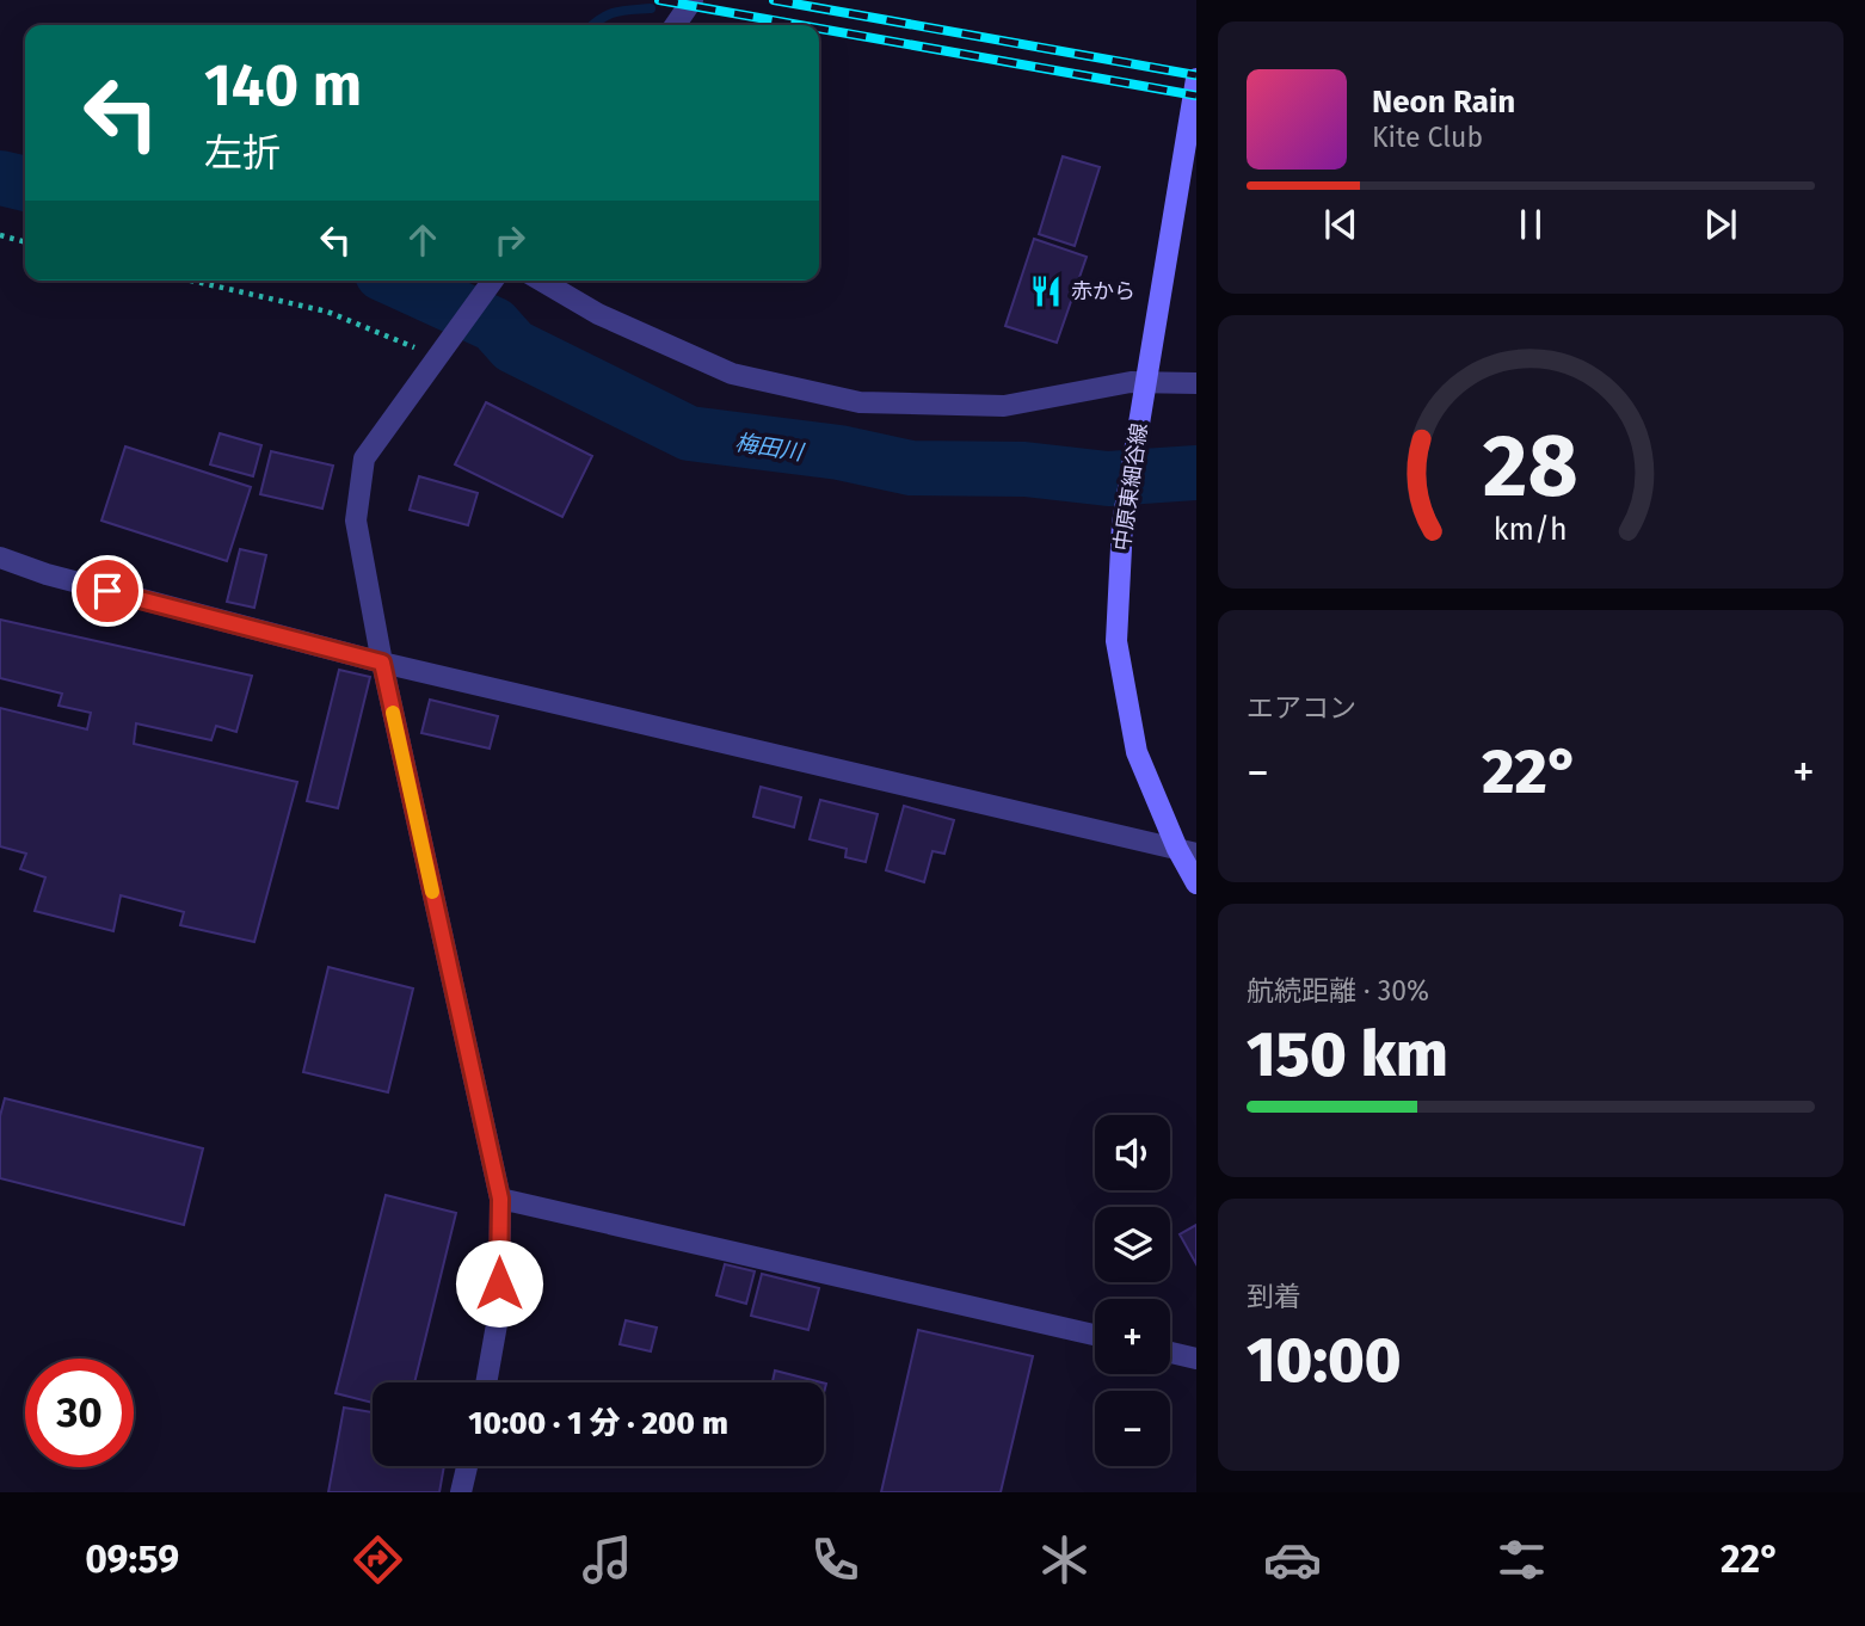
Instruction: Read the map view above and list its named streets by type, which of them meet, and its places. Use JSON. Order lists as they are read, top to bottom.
{
  "streets": {
    "main road": ["中原東細谷線"]
  },
  "water": ["梅田川"],
  "places": {
    "restaurant": ["赤から"]
  },
  "page": {
    "turn": ["140 m", "左折"],
    "song": ["Neon Rain", "Kite Club"],
    "tile": [
      "エアコン",
      ["航続距離 · 30%", "150 km"],
      ["到着", "10:00"]
    ],
    "heat": ["−", "22°", "+"],
    "map_buttons": ["+", "−"],
    "limit": "30",
    "trip": "10:00 · 1 分 · 200 m",
    "tabs": ["09:59", "22°"],
    "gauge": ["28", "km/h"]
  }
}
